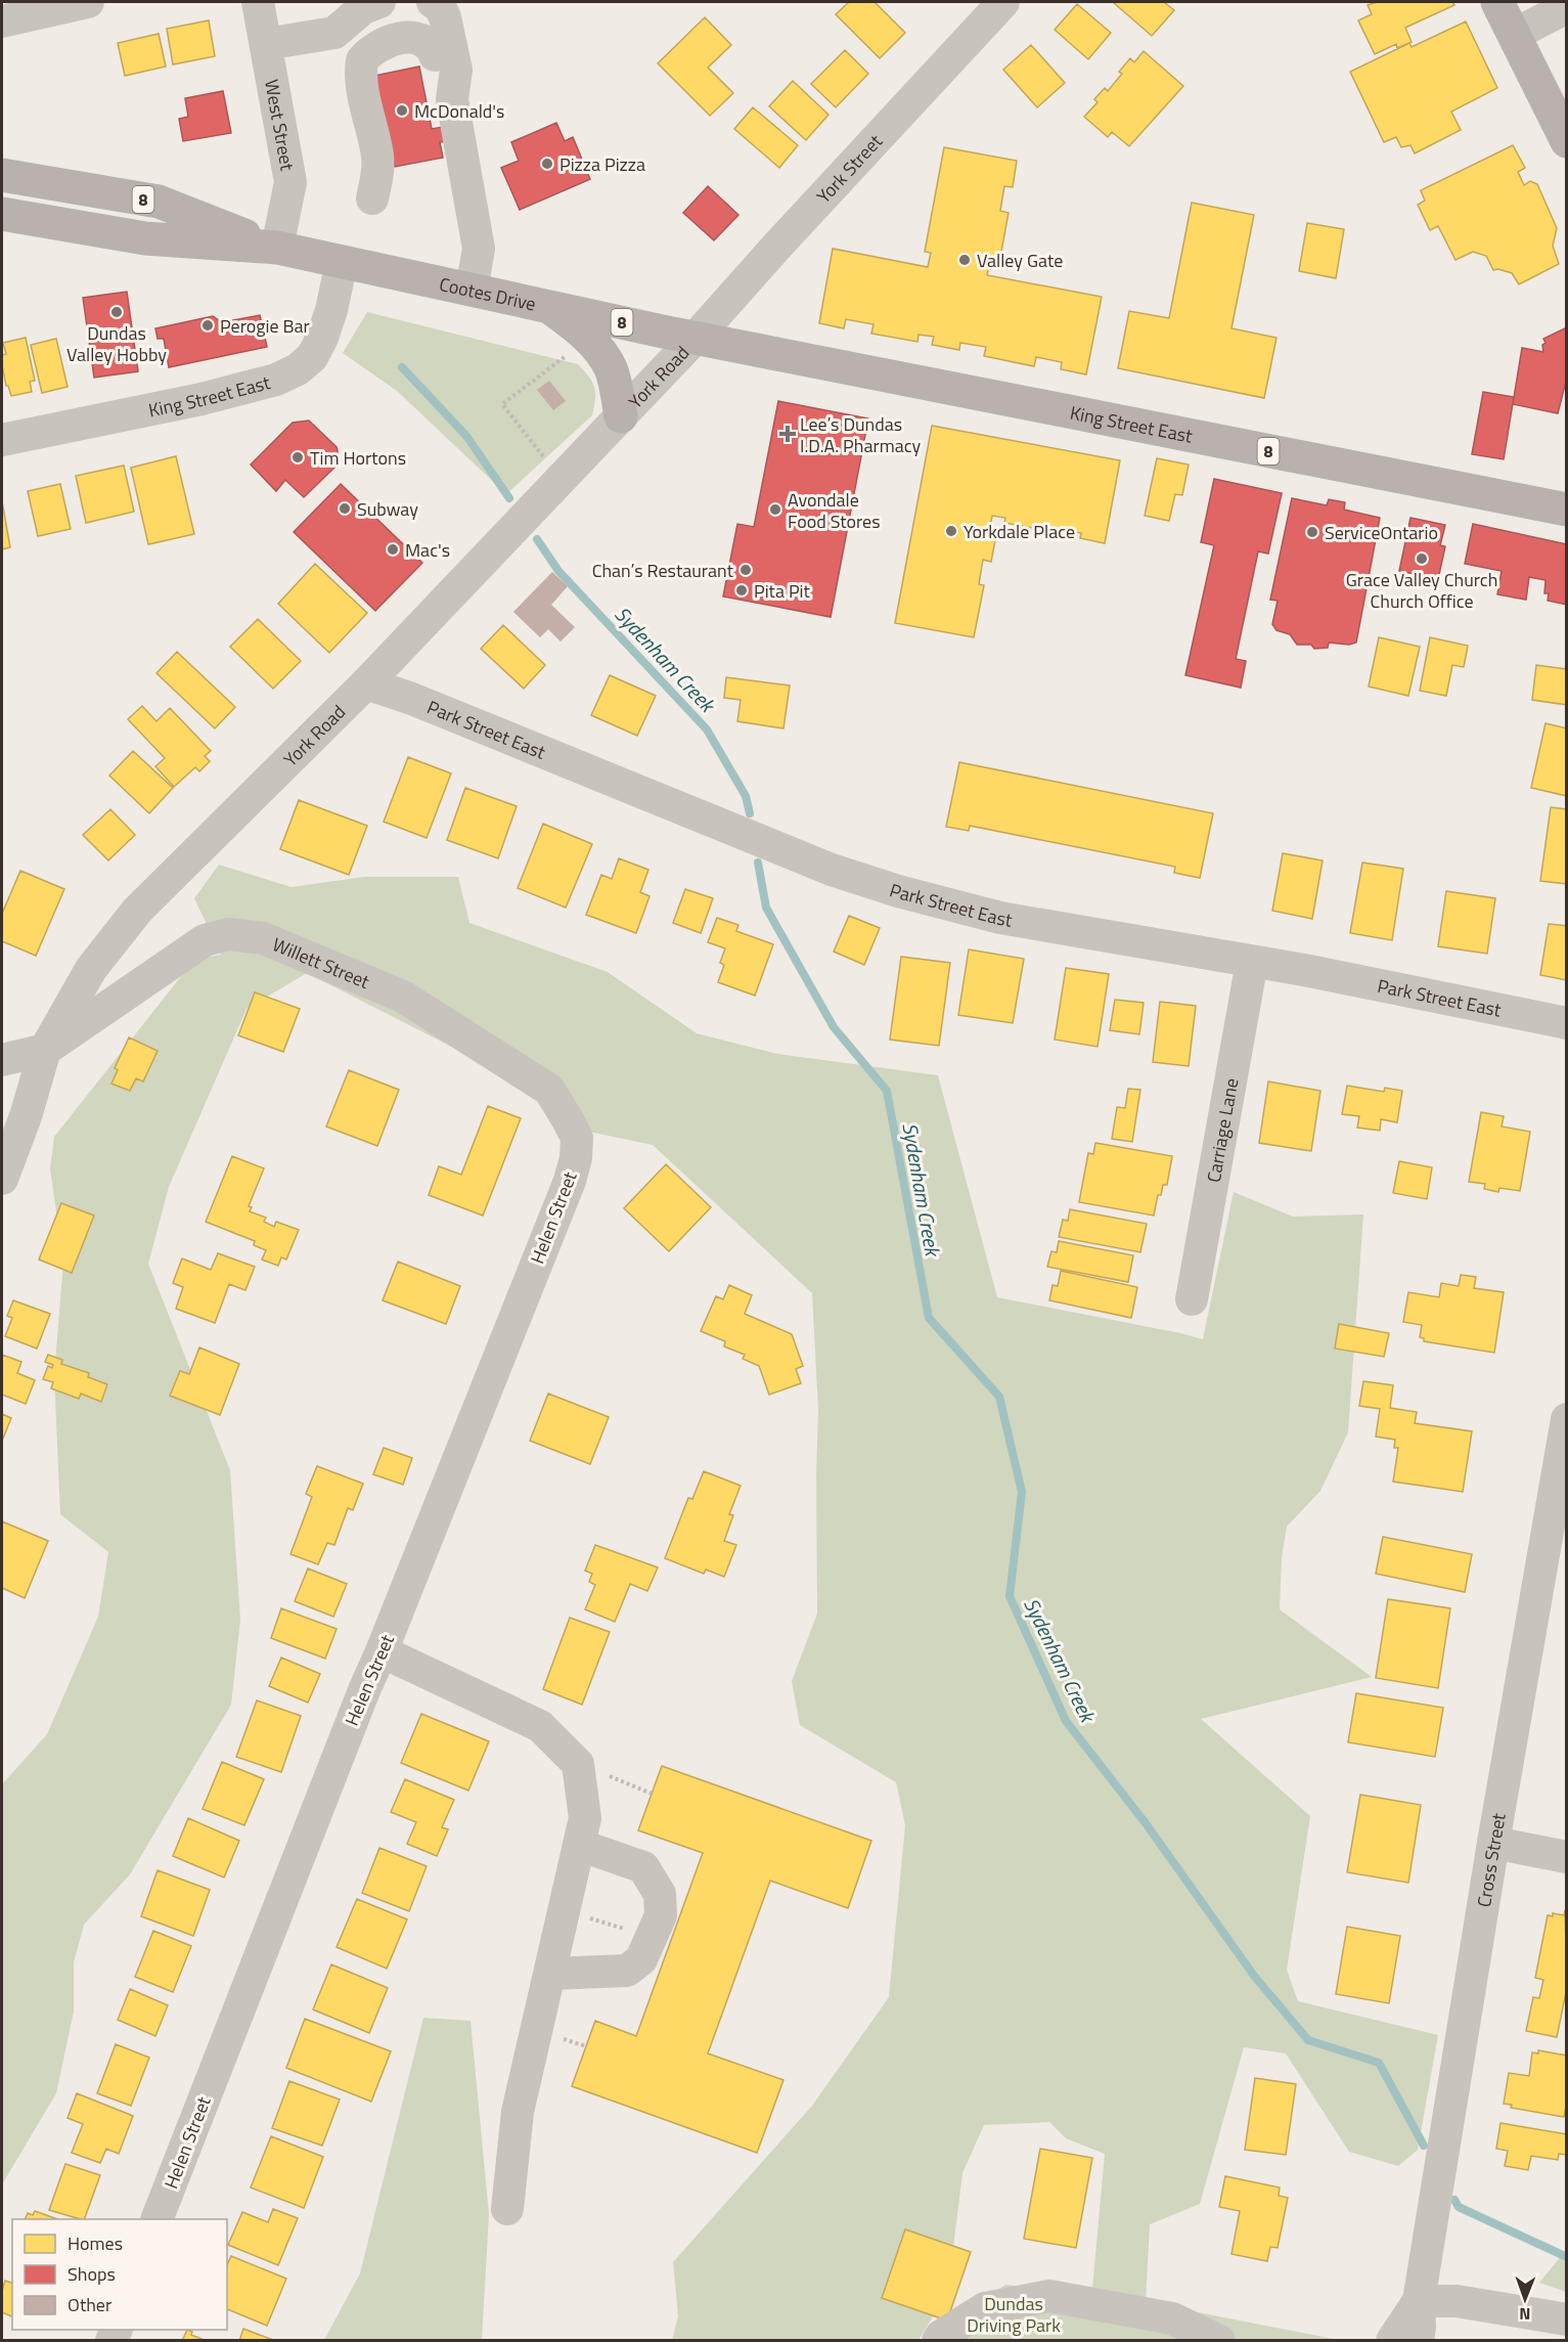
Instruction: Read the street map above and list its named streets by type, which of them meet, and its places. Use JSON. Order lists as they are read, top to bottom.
{
  "streets": {
    "main road": ["8", "Cootes Drive", "King Street East"],
    "street": [
      "West Street",
      "York Street",
      "York Road",
      "Park Street East",
      "Willett Street",
      "Carriage Lane",
      "Helen Street",
      "Cross Street"
    ]
  },
  "crossings": [
    ["West Street", "Cootes Drive"],
    ["York Street", "Cootes Drive"],
    ["York Street", "York Road"],
    ["York Street", "King Street East"],
    ["Cootes Drive", "York Road"],
    ["Cootes Drive", "King Street East"],
    ["York Road", "King Street East"],
    ["York Road", "Park Street East"],
    ["York Road", "Willett Street"],
    ["Park Street East", "Carriage Lane"],
    ["Willett Street", "Helen Street"]
  ],
  "water": ["Sydenham Creek"],
  "parks": ["Dundas Driving Park"],
  "places": {
    "other": [
      "McDonald's",
      "Pizza Pizza",
      "Valley Gate",
      "Dundas Valley Hobby",
      "Perogie Bar",
      "Tim Hortons",
      "Subway",
      "Avondale Food Stores",
      "Yorkdale Place",
      "ServiceOntario",
      "Mac's",
      "Grace Valley Church Church Office",
      "Chan’s Restaurant",
      "Pita Pit"
    ],
    "health": ["Lee’s Dundas I.D.A. Pharmacy"]
  },
  "legend": ["Homes", "Shops", "Other"],
  "north": "bottom"
}
